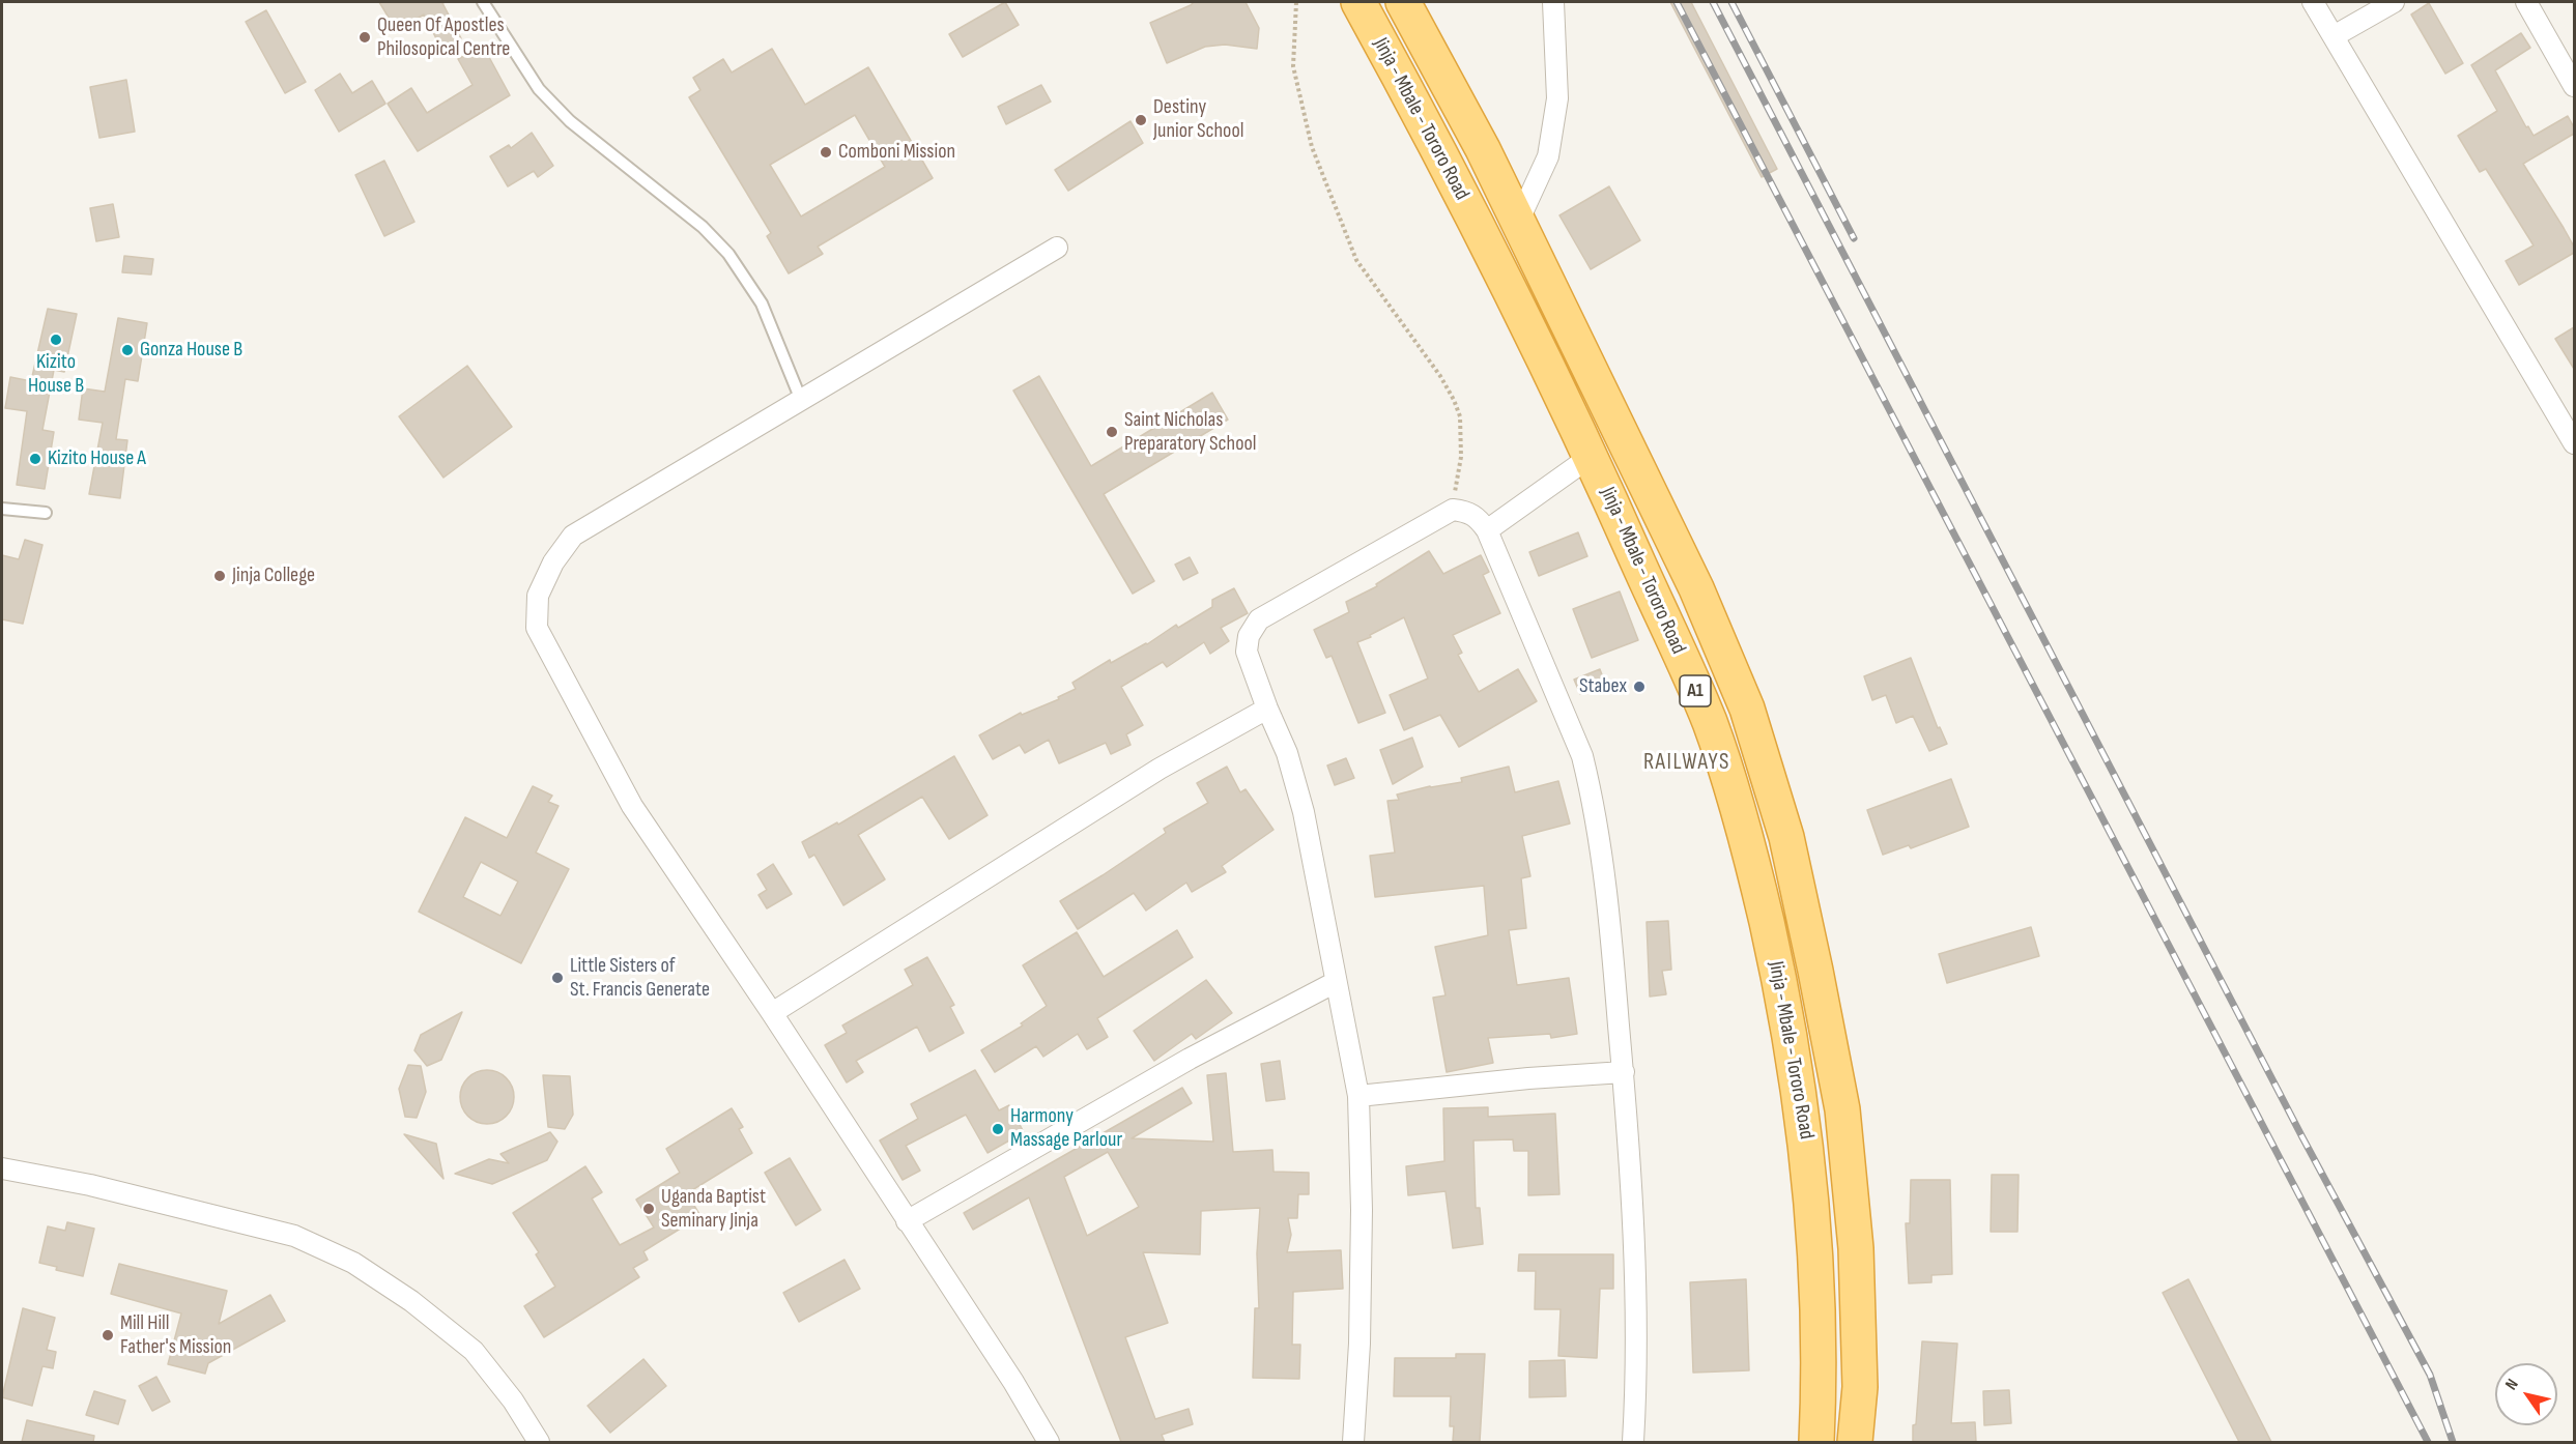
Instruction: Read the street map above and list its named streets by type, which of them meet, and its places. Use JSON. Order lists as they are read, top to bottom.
{
  "streets": {
    "highway": ["Jinja - Mbale - Tororo Road", "A1"]
  },
  "districts": ["RAILWAYS"],
  "places": [
    "Queen Of Apostles Philosopical Centre",
    "Destiny Junior School",
    "Comboni Mission",
    "Kizito House B",
    "Gonza House B",
    "Saint Nicholas Preparatory School",
    "Kizito House A",
    "Jinja College",
    "Stabex",
    "Little Sisters of St. Francis Generate",
    "Harmony Massage Parlour",
    "Uganda Baptist Seminary Jinja",
    "Mill Hill Father's Mission"
  ],
  "north": "top left"
}
